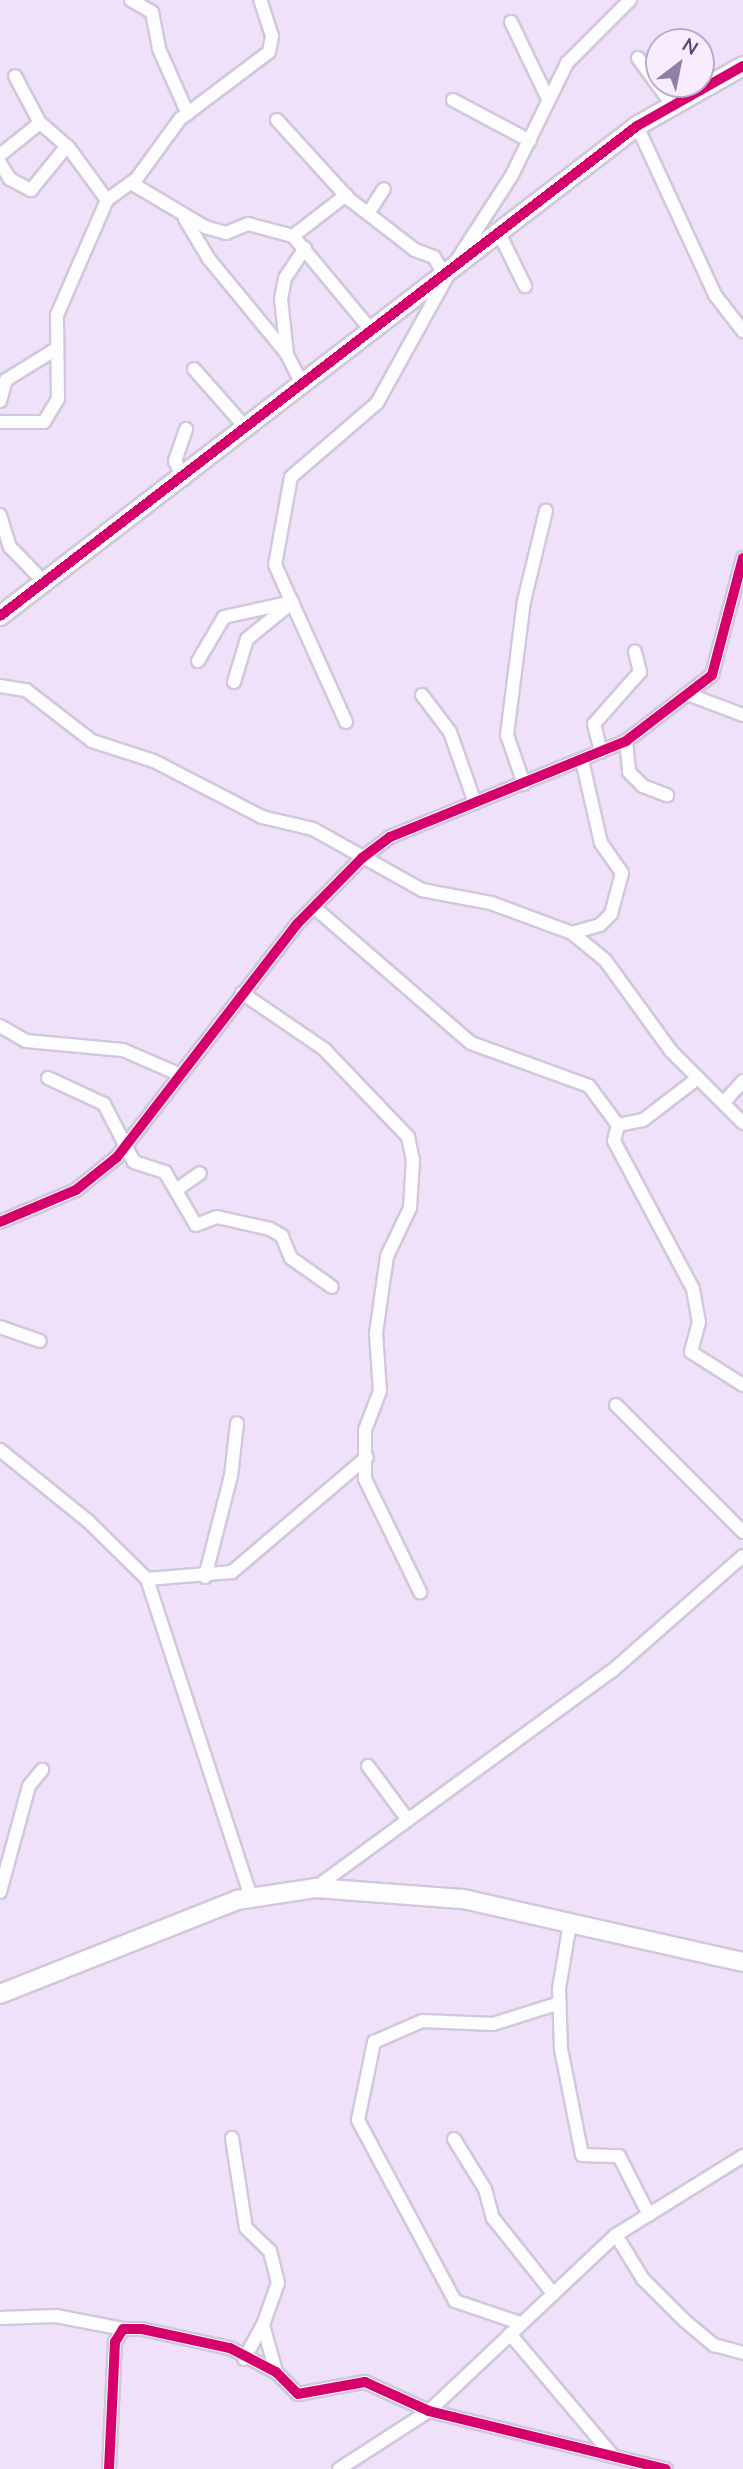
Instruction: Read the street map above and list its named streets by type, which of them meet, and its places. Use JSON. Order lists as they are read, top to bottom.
{
  "north": "top right"
}
